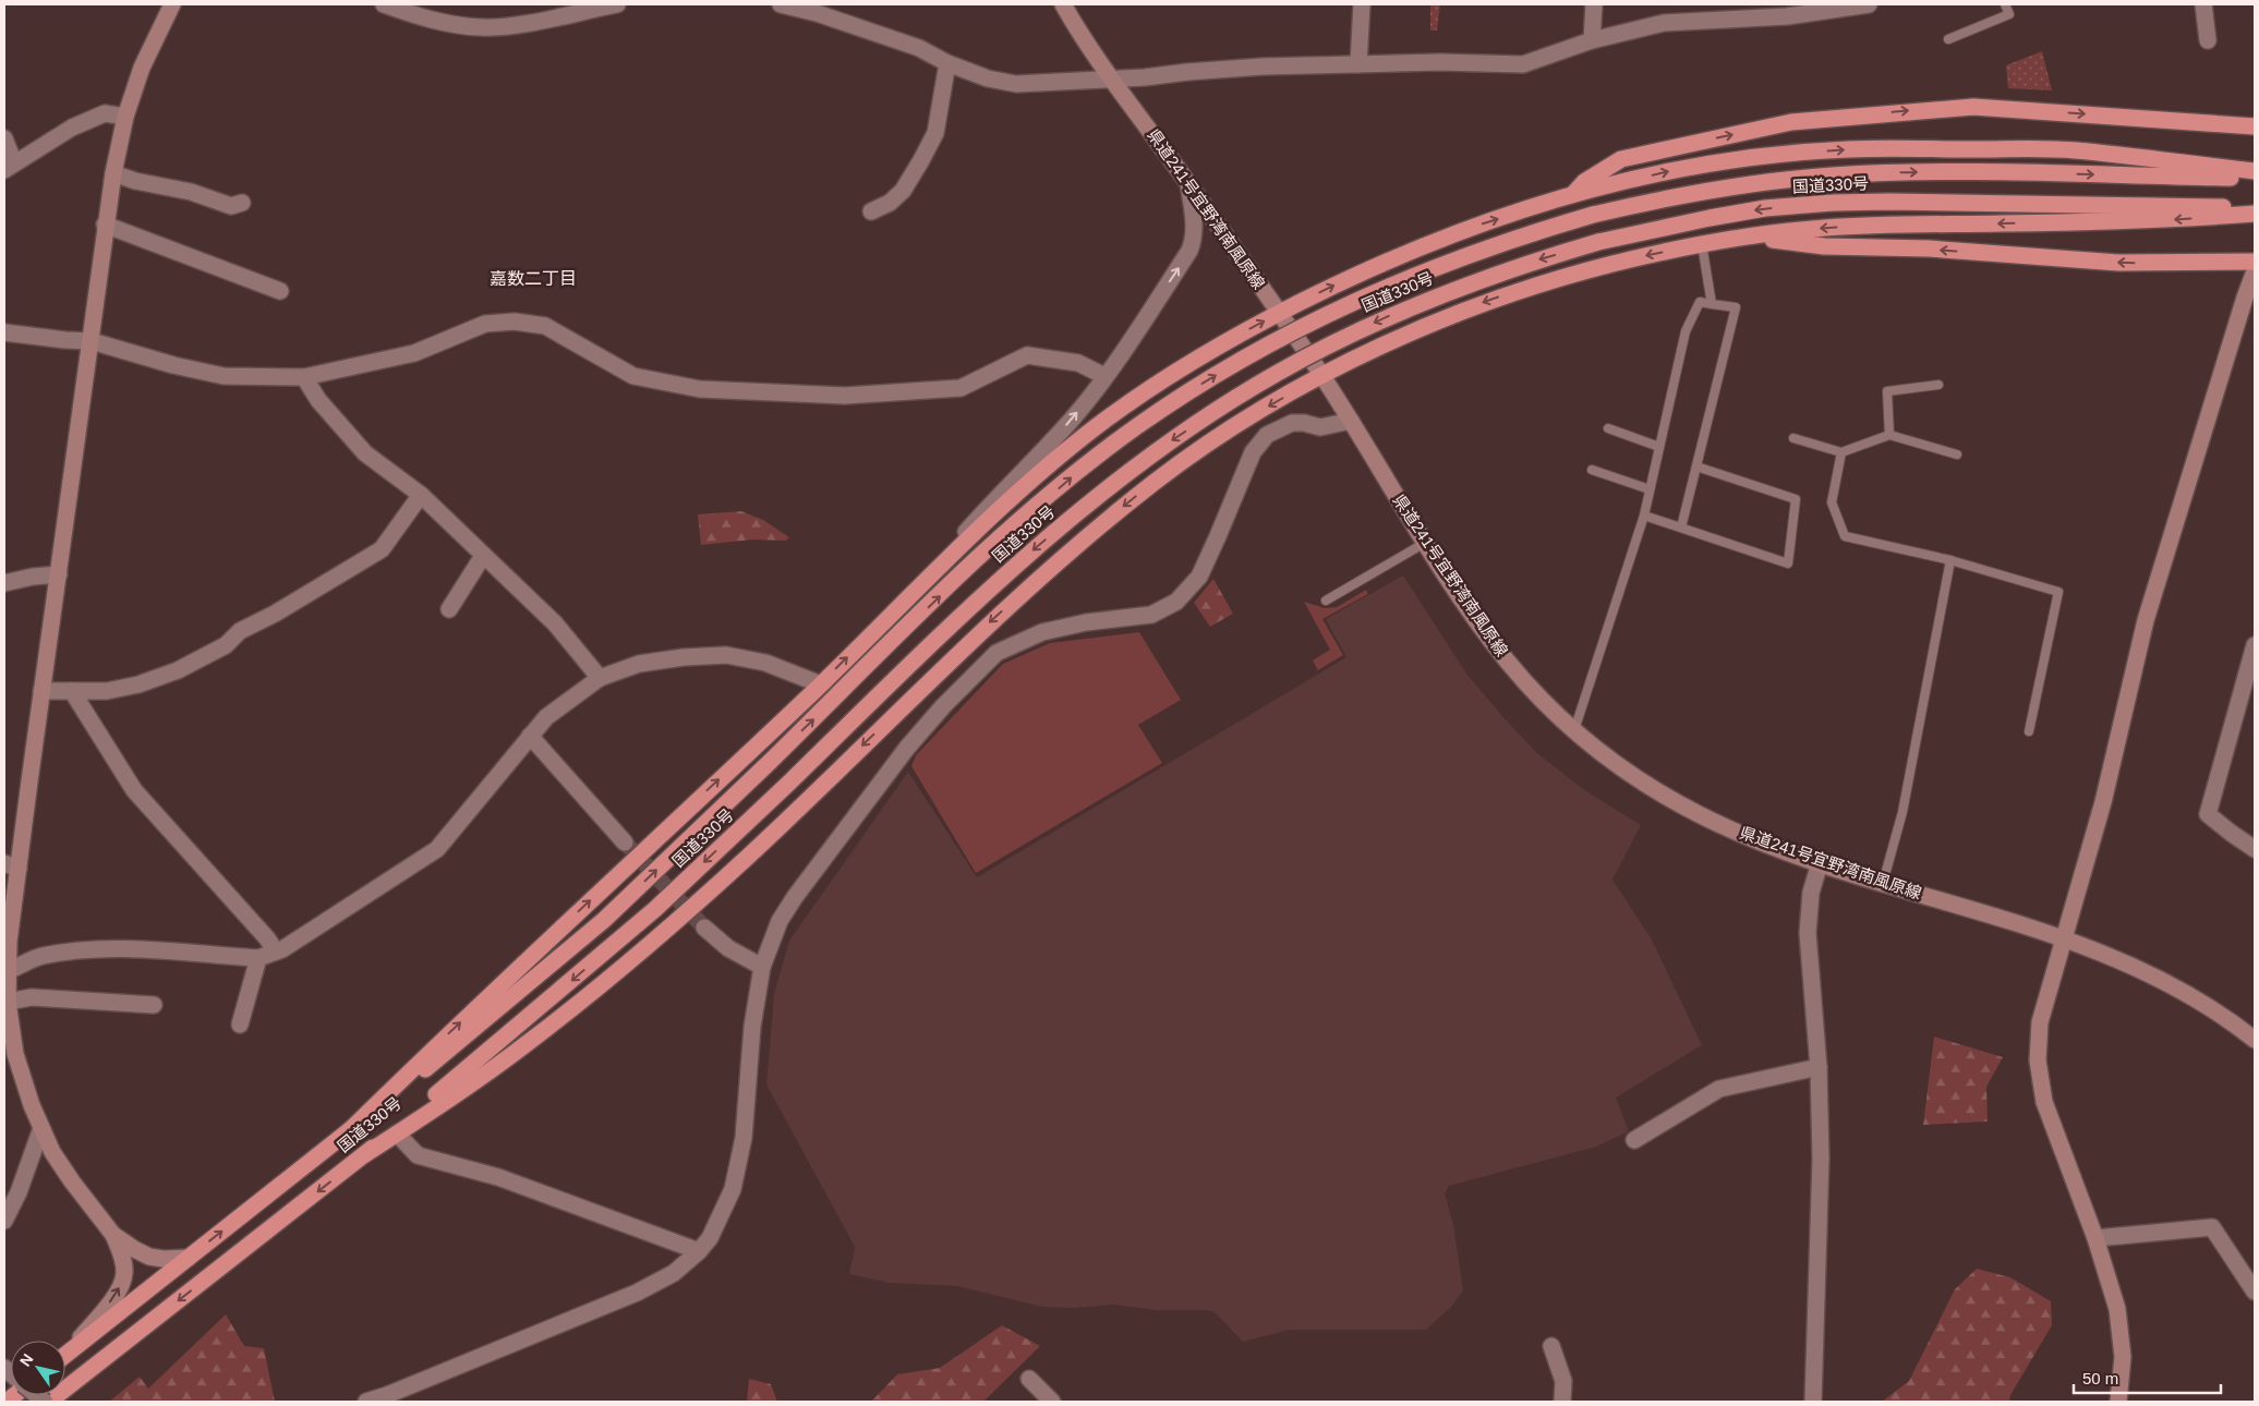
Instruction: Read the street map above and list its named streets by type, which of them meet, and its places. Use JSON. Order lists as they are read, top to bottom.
{
  "streets": {
    "highway": ["国道330号"],
    "street": ["県道241号宜野湾南風原線"]
  },
  "districts": ["嘉数二丁目"],
  "scale_bar": "50 m",
  "north": "top left"
}
